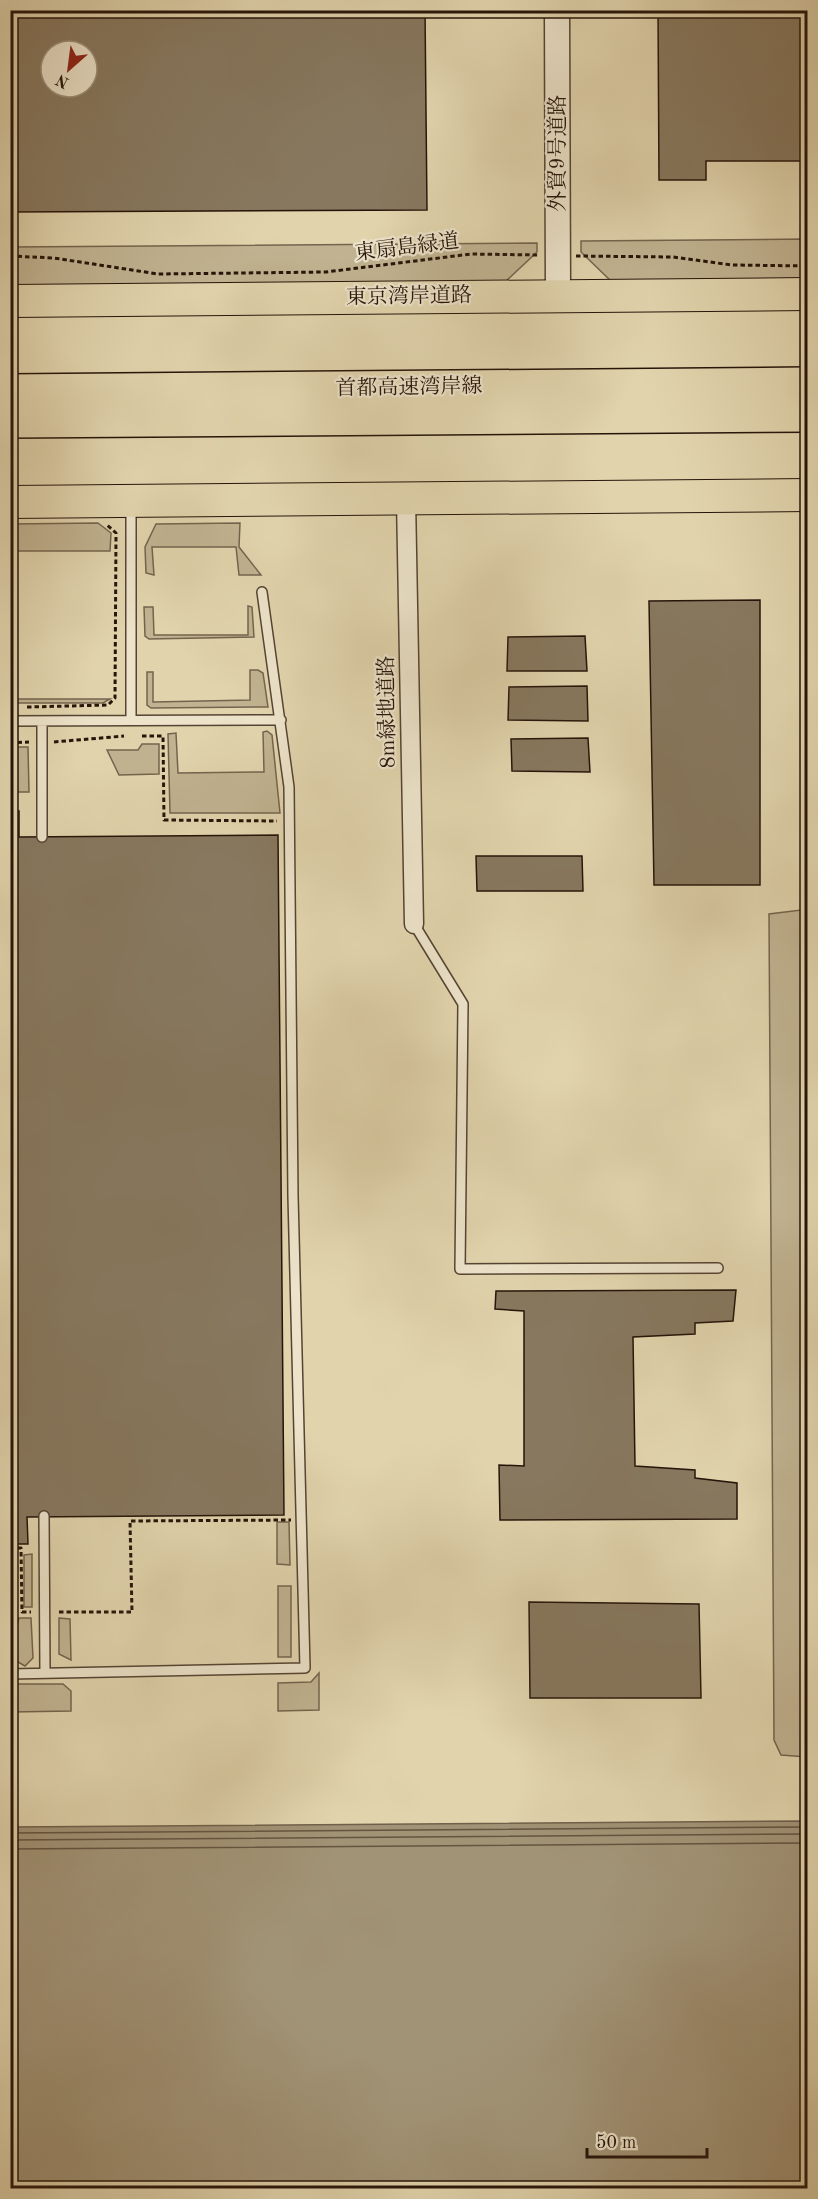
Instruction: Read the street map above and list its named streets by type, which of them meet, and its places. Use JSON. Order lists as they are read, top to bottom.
{
  "streets": {
    "highway": ["東京湾岸道路", "首都高速湾岸線"],
    "street": ["外貿9号道路", "8m緑地道路"],
    "path": ["東扇島緑道"]
  },
  "crossings": [
    ["外貿9号道路", "東扇島緑道"],
    ["外貿9号道路", "東京湾岸道路"]
  ],
  "scale_bar": "50 m",
  "north": "bottom left"
}
